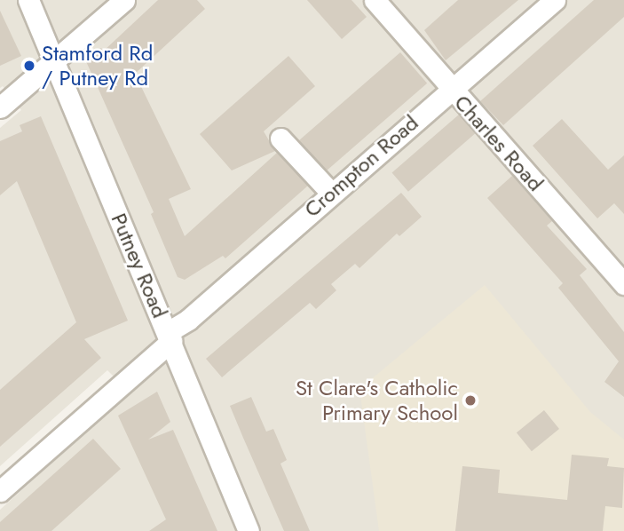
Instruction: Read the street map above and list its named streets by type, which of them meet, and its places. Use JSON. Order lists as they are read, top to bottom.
{
  "streets": {
    "street": ["Charles Road", "Crompton Road", "Putney Road"]
  },
  "crossings": [
    ["Charles Road", "Crompton Road"],
    ["Crompton Road", "Putney Road"]
  ],
  "places": ["Stamford Rd / Putney Rd", "St Clare's Catholic Primary School"]
}
